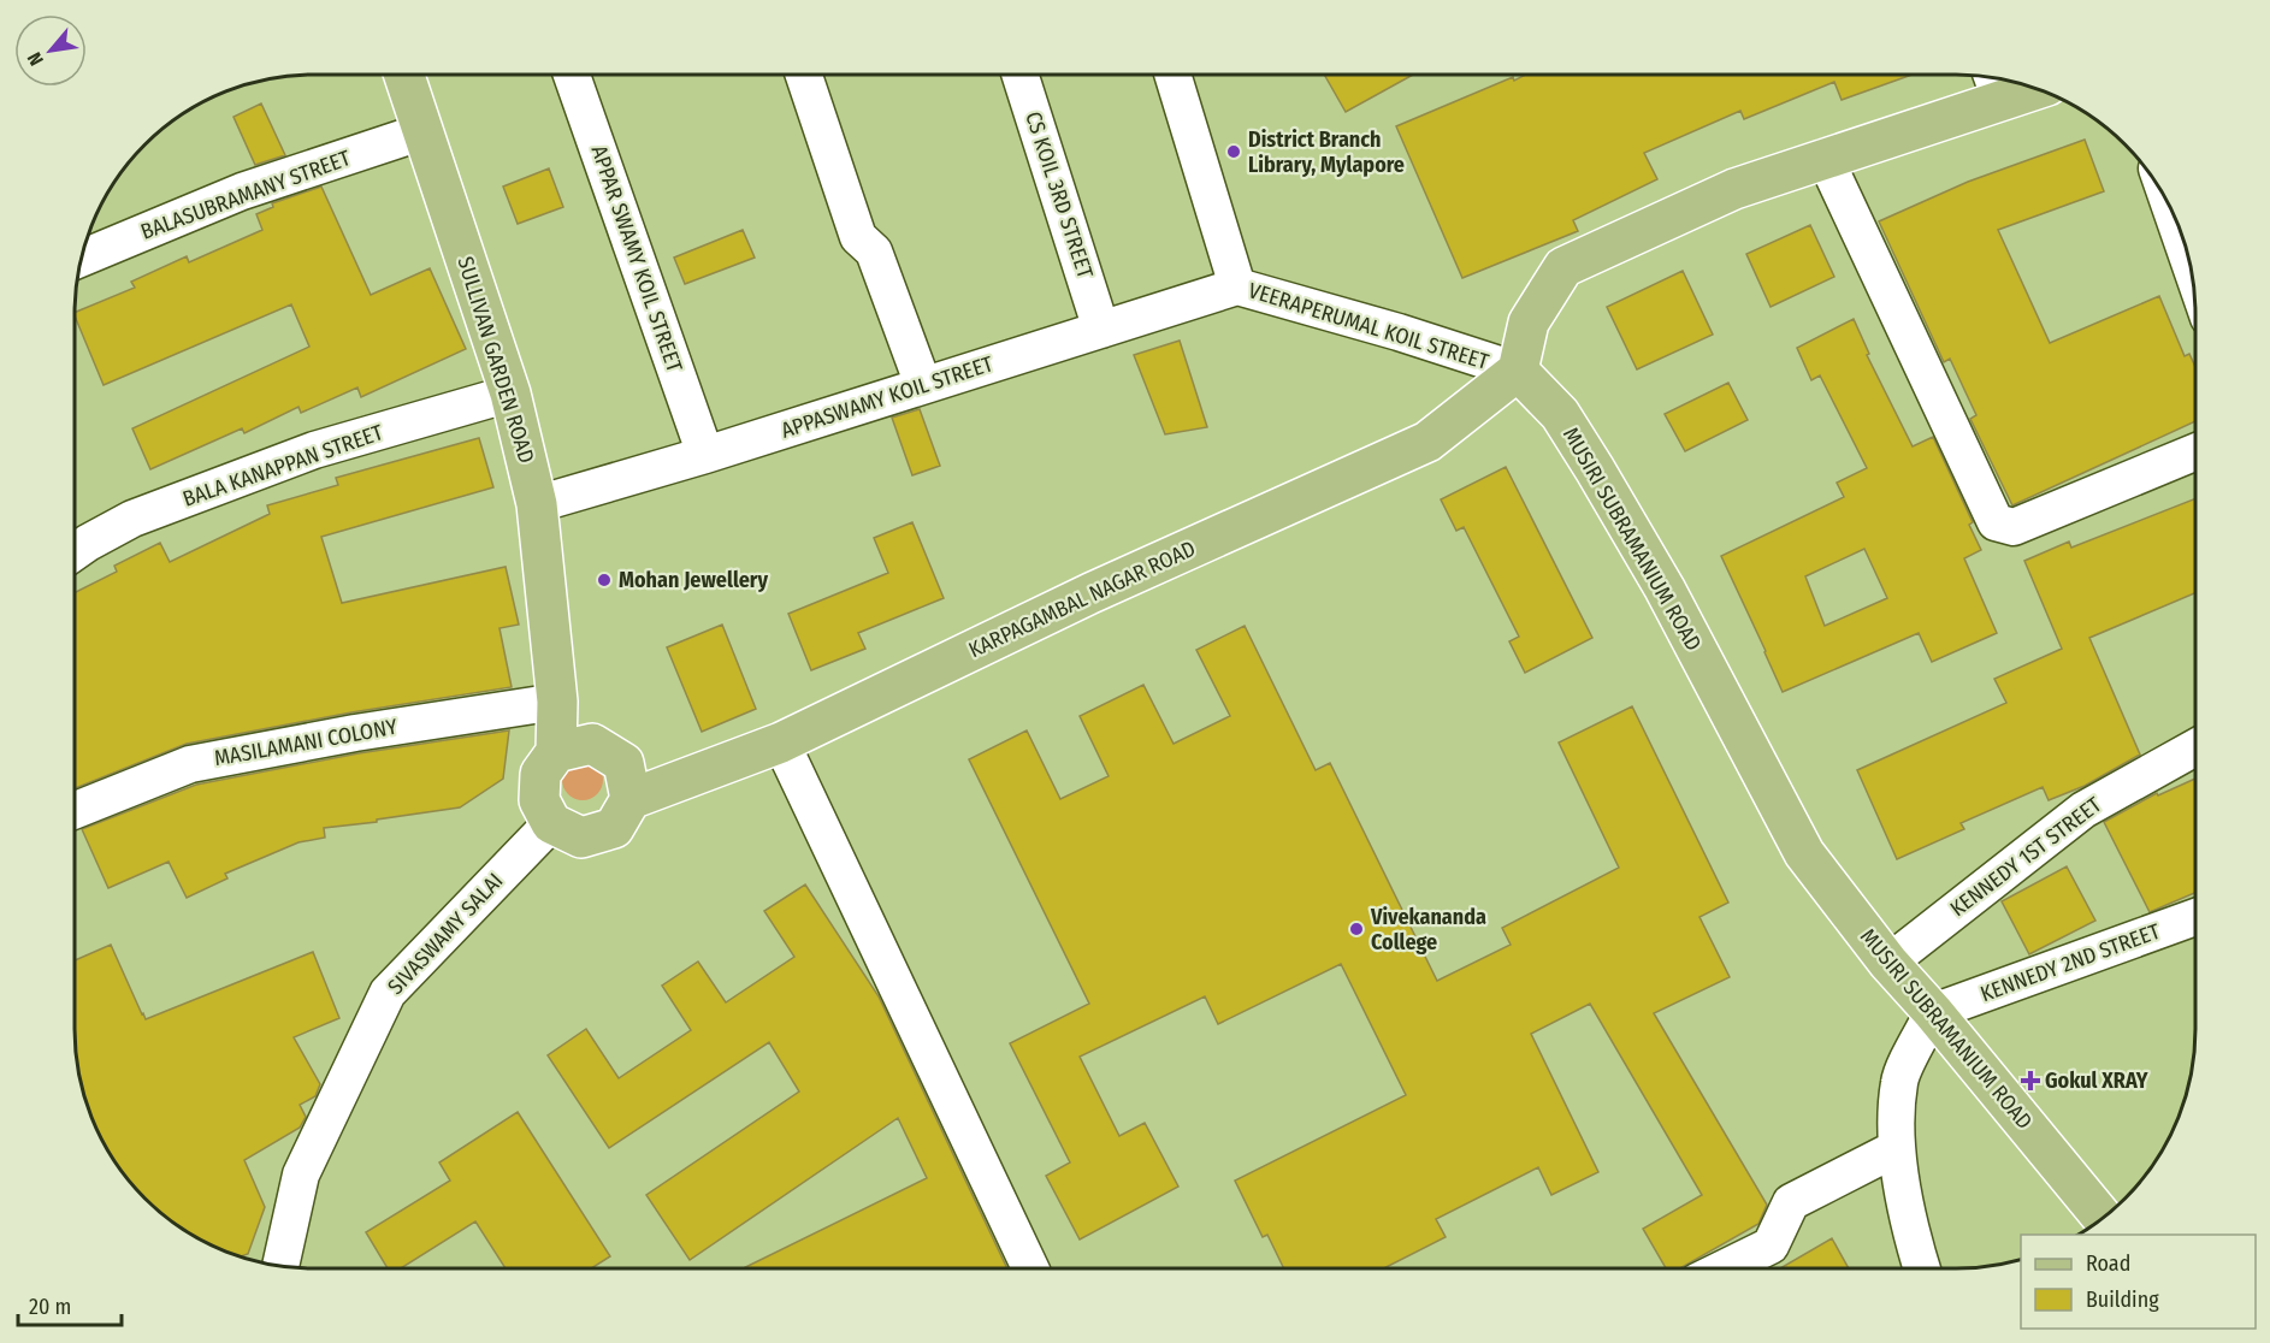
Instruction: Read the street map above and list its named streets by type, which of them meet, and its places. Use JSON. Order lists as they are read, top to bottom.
{
  "streets": {
    "main road": ["SULLIVAN GARDEN ROAD", "MUSIRI SUBRAMANIUM ROAD", "KARPAGAMBAL NAGAR ROAD"],
    "street": [
      "BALASUBRAMANY STREET",
      "CS KOIL 3RD STREET",
      "APPAR SWAMY KOIL STREET",
      "VEERAPERUMAL KOIL STREET",
      "APPASWAMY KOIL STREET",
      "BALA KANAPPAN STREET",
      "MASILAMANI COLONY",
      "KENNEDY 1ST STREET",
      "SIVASWAMY SALAI",
      "KENNEDY 2ND STREET"
    ]
  },
  "crossings": [
    ["BALASUBRAMANY STREET", "SULLIVAN GARDEN ROAD"],
    ["CS KOIL 3RD STREET", "APPASWAMY KOIL STREET"],
    ["APPAR SWAMY KOIL STREET", "APPASWAMY KOIL STREET"],
    ["VEERAPERUMAL KOIL STREET", "APPASWAMY KOIL STREET"],
    ["VEERAPERUMAL KOIL STREET", "MUSIRI SUBRAMANIUM ROAD"],
    ["VEERAPERUMAL KOIL STREET", "KARPAGAMBAL NAGAR ROAD"],
    ["SULLIVAN GARDEN ROAD", "APPASWAMY KOIL STREET"],
    ["SULLIVAN GARDEN ROAD", "BALA KANAPPAN STREET"],
    ["SULLIVAN GARDEN ROAD", "KARPAGAMBAL NAGAR ROAD"],
    ["SULLIVAN GARDEN ROAD", "MASILAMANI COLONY"],
    ["SULLIVAN GARDEN ROAD", "SIVASWAMY SALAI"],
    ["MUSIRI SUBRAMANIUM ROAD", "KARPAGAMBAL NAGAR ROAD"],
    ["MUSIRI SUBRAMANIUM ROAD", "KENNEDY 1ST STREET"],
    ["MUSIRI SUBRAMANIUM ROAD", "KENNEDY 2ND STREET"],
    ["KARPAGAMBAL NAGAR ROAD", "SIVASWAMY SALAI"]
  ],
  "places": {
    "other": ["District Branch Library, Mylapore", "Mohan Jewellery", "Vivekananda College"],
    "health": ["Gokul XRAY"]
  },
  "legend": ["Road", "Building"],
  "scale_bar": "20 m",
  "north": "bottom left"
}
